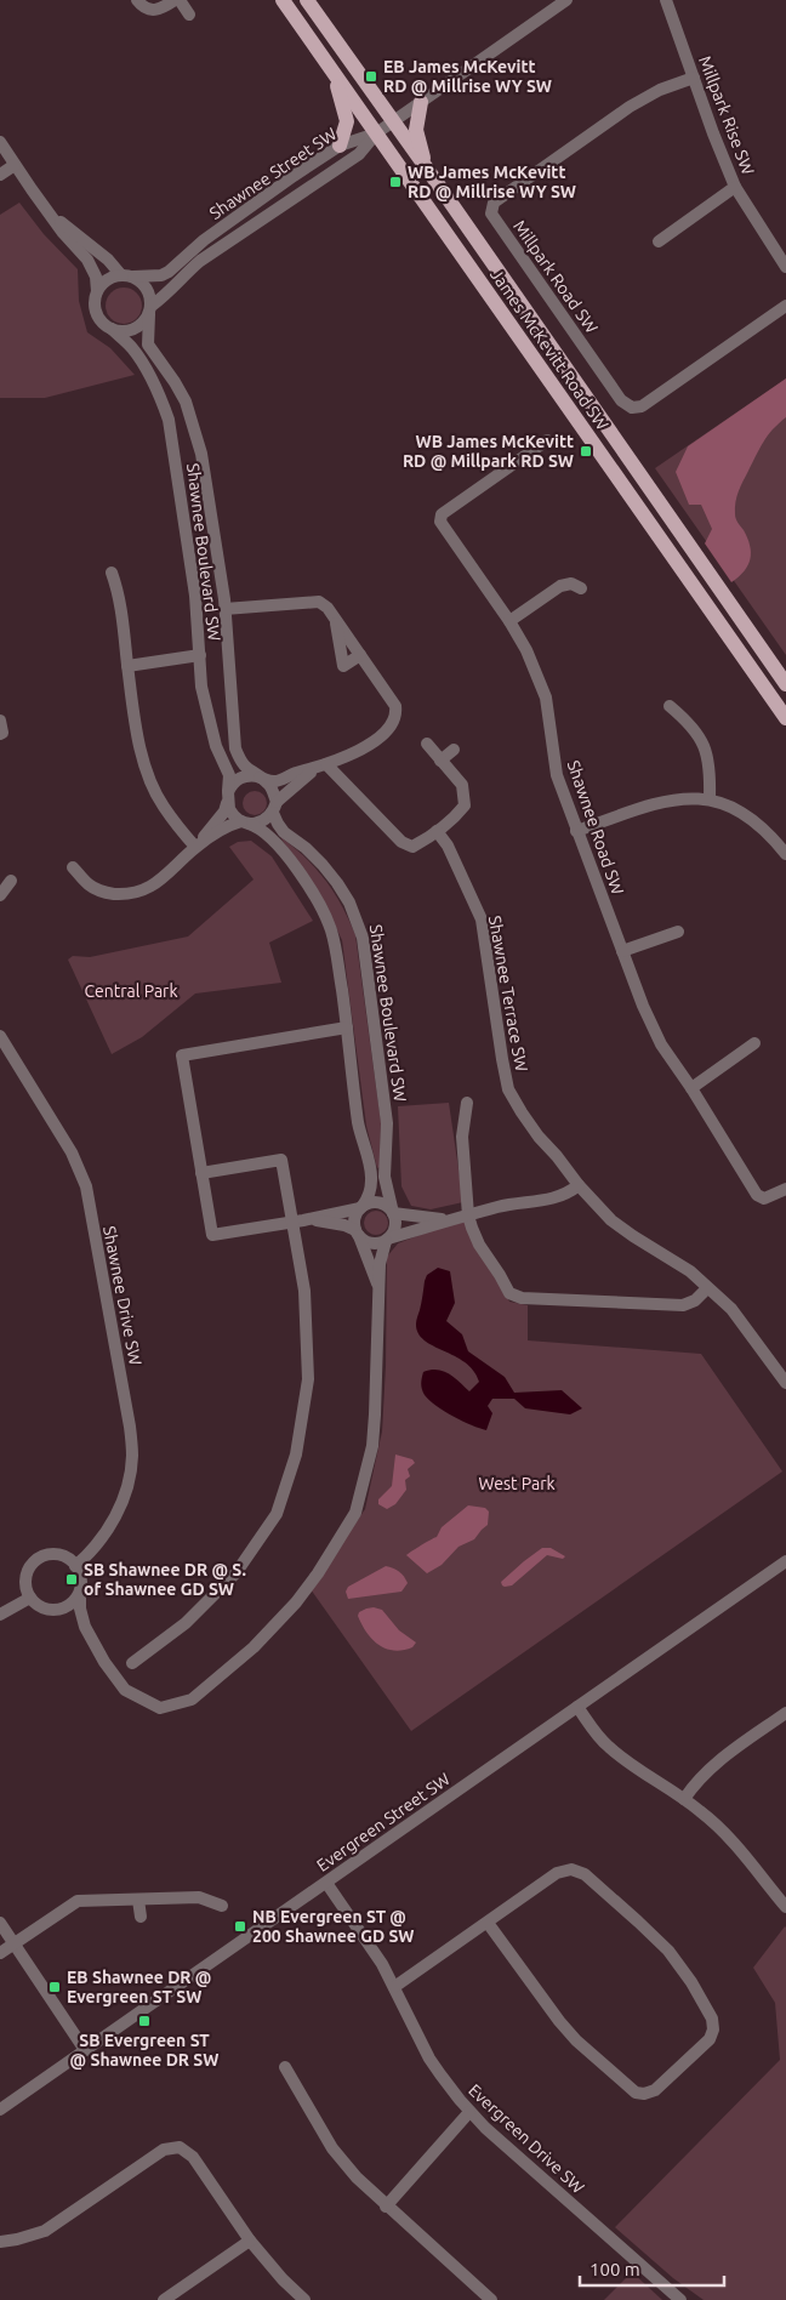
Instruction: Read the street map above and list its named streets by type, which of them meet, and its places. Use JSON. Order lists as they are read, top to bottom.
{
  "streets": {
    "main road": ["James McKevitt Road SW"],
    "street": [
      "Millpark Rise SW",
      "Shawnee Street SW",
      "Millpark Road SW",
      "Shawnee Boulevard SW",
      "Shawnee Road SW",
      "Shawnee Terrace SW",
      "Shawnee Drive SW",
      "Evergreen Street SW",
      "Evergreen Drive SW"
    ]
  },
  "crossings": [
    ["Millpark Rise SW", "Millpark Road SW"],
    ["Shawnee Street SW", "James McKevitt Road SW"],
    ["Shawnee Street SW", "Shawnee Boulevard SW"],
    ["Evergreen Street SW", "Evergreen Drive SW"]
  ],
  "parks": ["Central Park", "West Park"],
  "places": {
    "transit": [
      "EB James McKevitt RD @ Millrise WY SW",
      "WB James McKevitt RD @ Millrise WY SW",
      "WB James McKevitt RD @ Millpark RD SW",
      "SB Shawnee DR @ S. of Shawnee GD SW",
      "NB Evergreen ST @ 200 Shawnee GD SW",
      "EB Shawnee DR @ Evergreen ST SW",
      "SB Evergreen ST @ Shawnee DR SW"
    ]
  },
  "scale_bar": "100 m"
}
